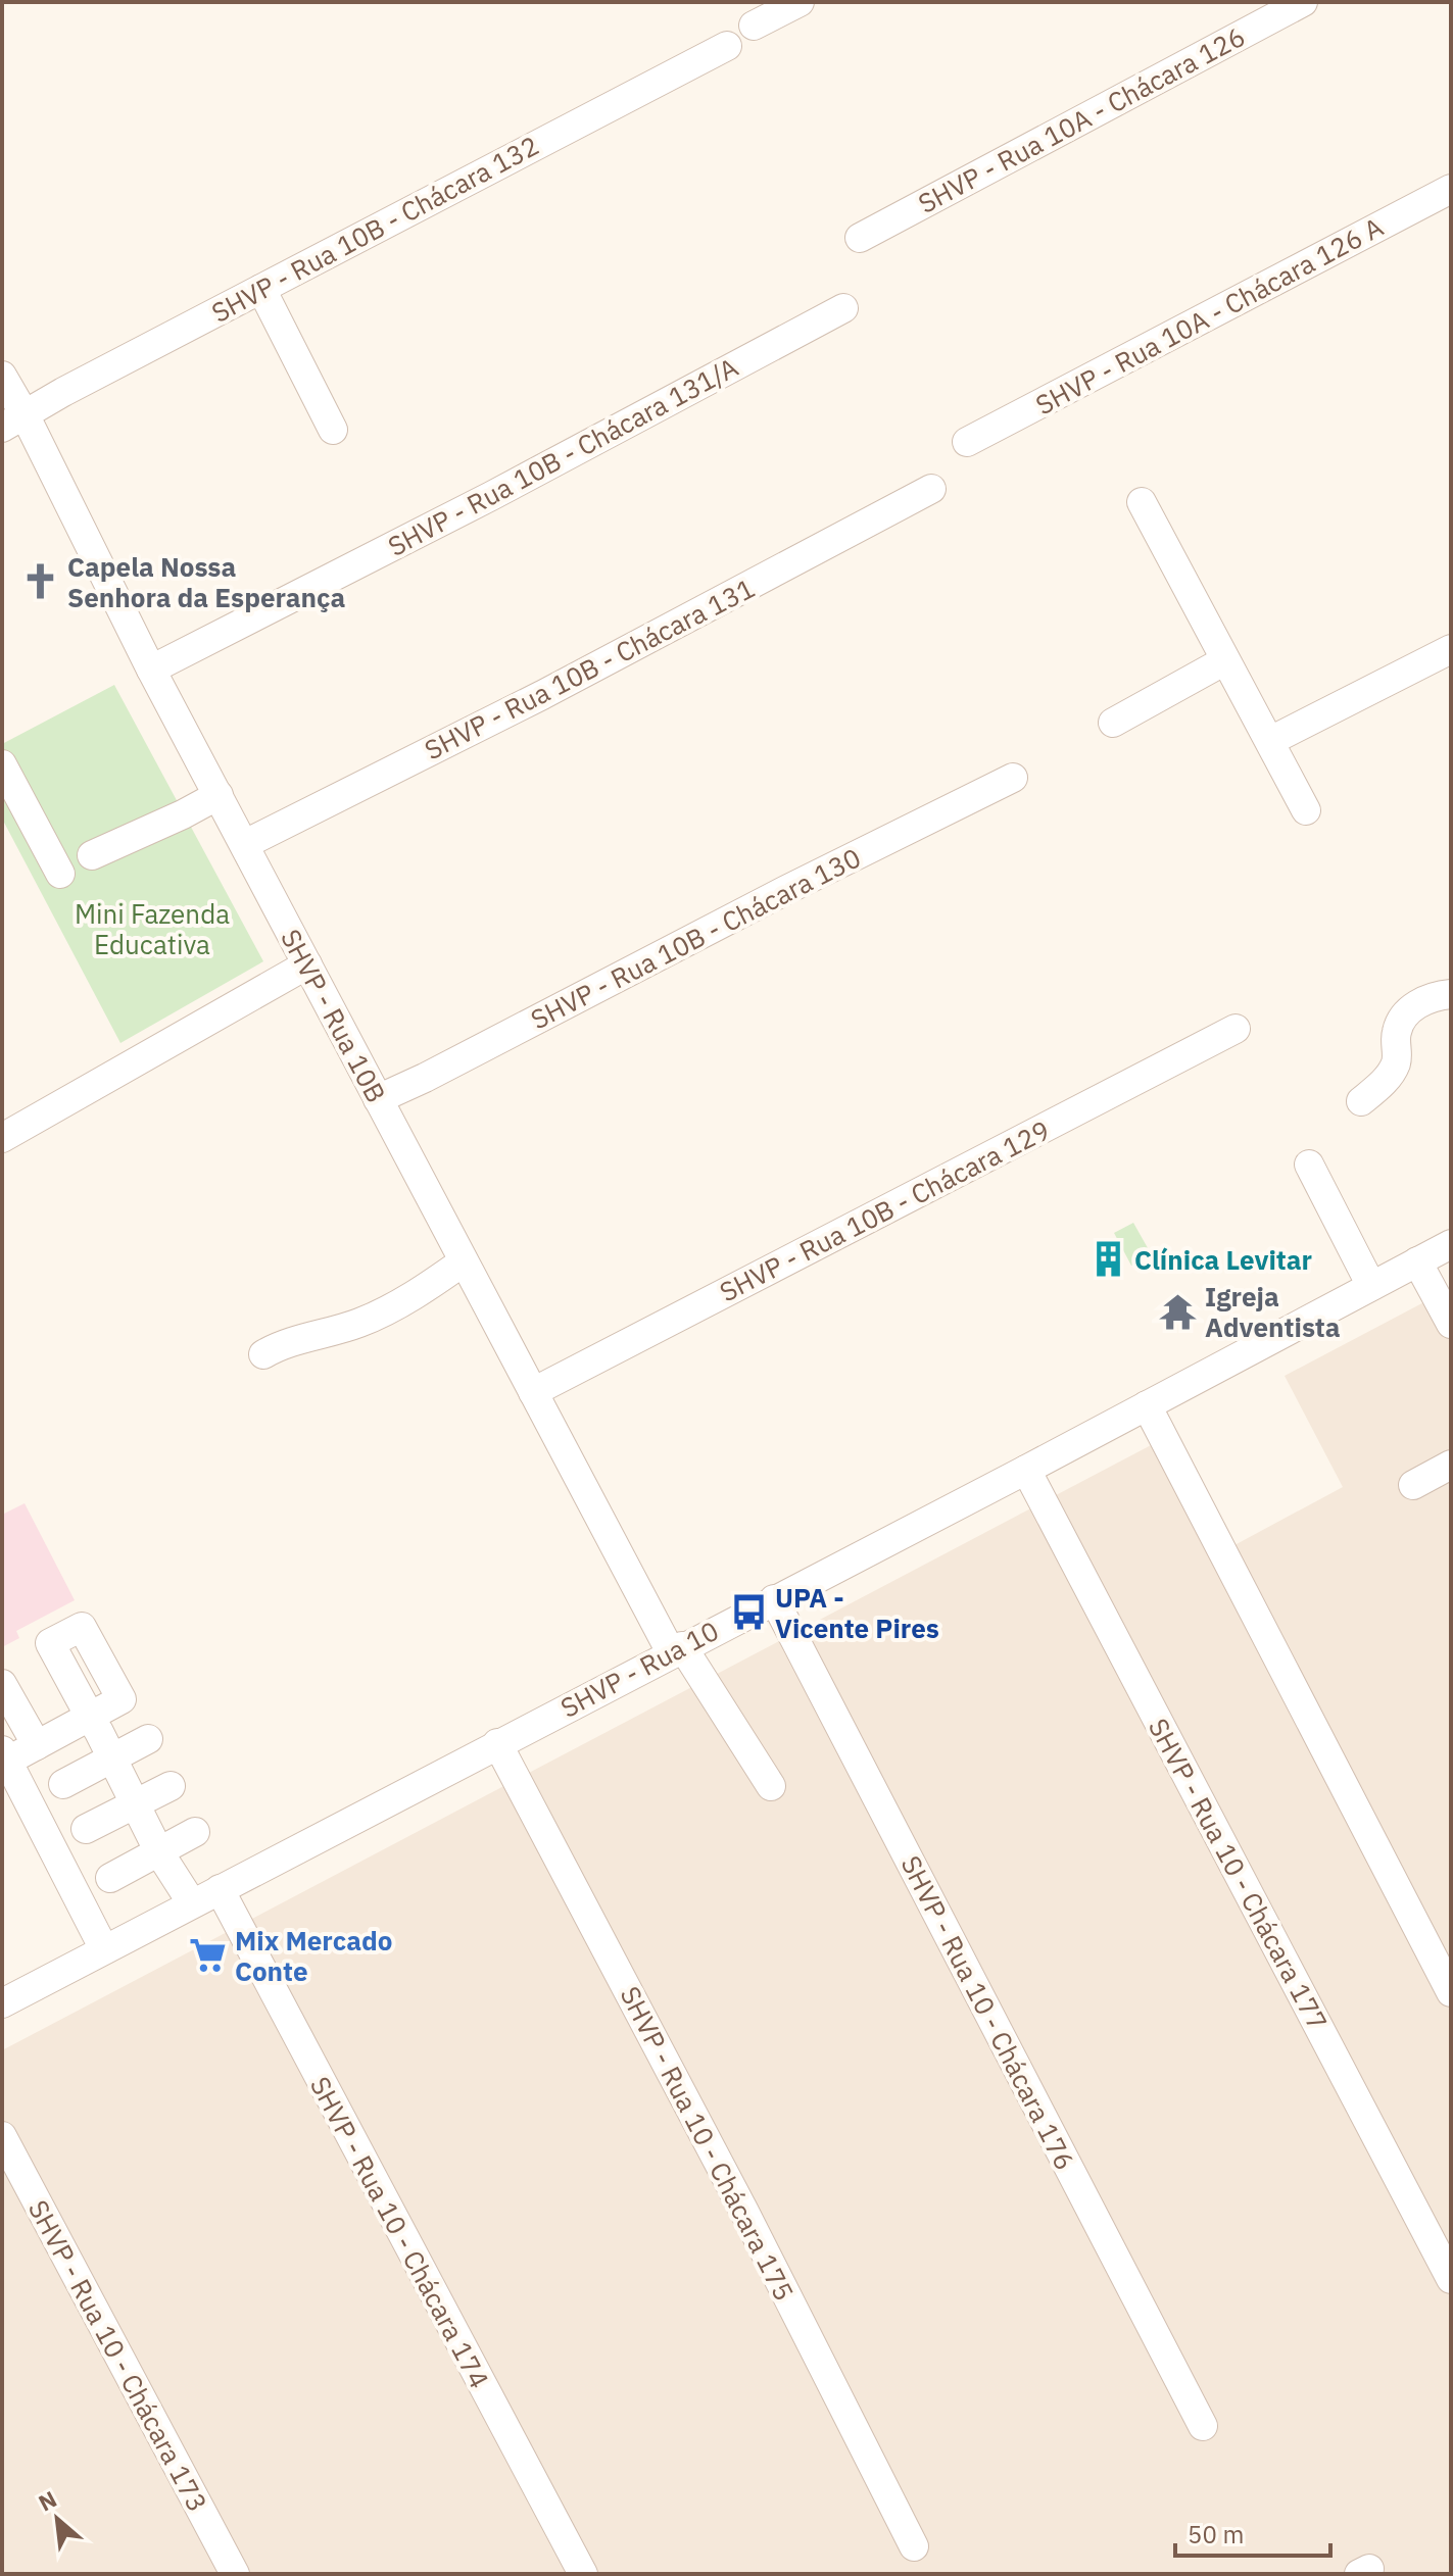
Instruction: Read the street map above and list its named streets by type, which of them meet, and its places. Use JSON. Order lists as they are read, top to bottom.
{
  "streets": {
    "street": [
      "SHVP - Rua 10A - Chácara 126",
      "SHVP - Rua 10B - Chácara 132",
      "SHVP - Rua 10A - Chácara 126 A",
      "SHVP - Rua 10B - Chácara 131/A",
      "SHVP - Rua 10B - Chácara 131",
      "SHVP - Rua 10B - Chácara 130",
      "SHVP - Rua 10B",
      "SHVP - Rua 10B - Chácara 129",
      "SHVP - Rua 10",
      "SHVP - Rua 10 - Chácara 177",
      "SHVP - Rua 10 - Chácara 176",
      "SHVP - Rua 10 - Chácara 175",
      "SHVP - Rua 10 - Chácara 174",
      "SHVP - Rua 10 - Chácara 173"
    ]
  },
  "crossings": [
    ["SHVP - Rua 10B - Chácara 132", "SHVP - Rua 10B"],
    ["SHVP - Rua 10B - Chácara 131/A", "SHVP - Rua 10B"],
    ["SHVP - Rua 10B - Chácara 131", "SHVP - Rua 10B"],
    ["SHVP - Rua 10B - Chácara 130", "SHVP - Rua 10B"],
    ["SHVP - Rua 10B", "SHVP - Rua 10B - Chácara 129"],
    ["SHVP - Rua 10B", "SHVP - Rua 10"],
    ["SHVP - Rua 10", "SHVP - Rua 10 - Chácara 177"],
    ["SHVP - Rua 10", "SHVP - Rua 10 - Chácara 176"],
    ["SHVP - Rua 10", "SHVP - Rua 10 - Chácara 175"],
    ["SHVP - Rua 10", "SHVP - Rua 10 - Chácara 174"]
  ],
  "parks": ["Mini Fazenda Educativa"],
  "places": {
    "church": ["Capela Nossa Senhora da Esperança"],
    "building": ["Clínica Levitar"],
    "temple": ["Igreja Adventista"],
    "bus stop": ["UPA - Vicente Pires"],
    "supermarket": ["Mix Mercado Conte"]
  },
  "scale_bar": "50 m",
  "north": "top left"
}
